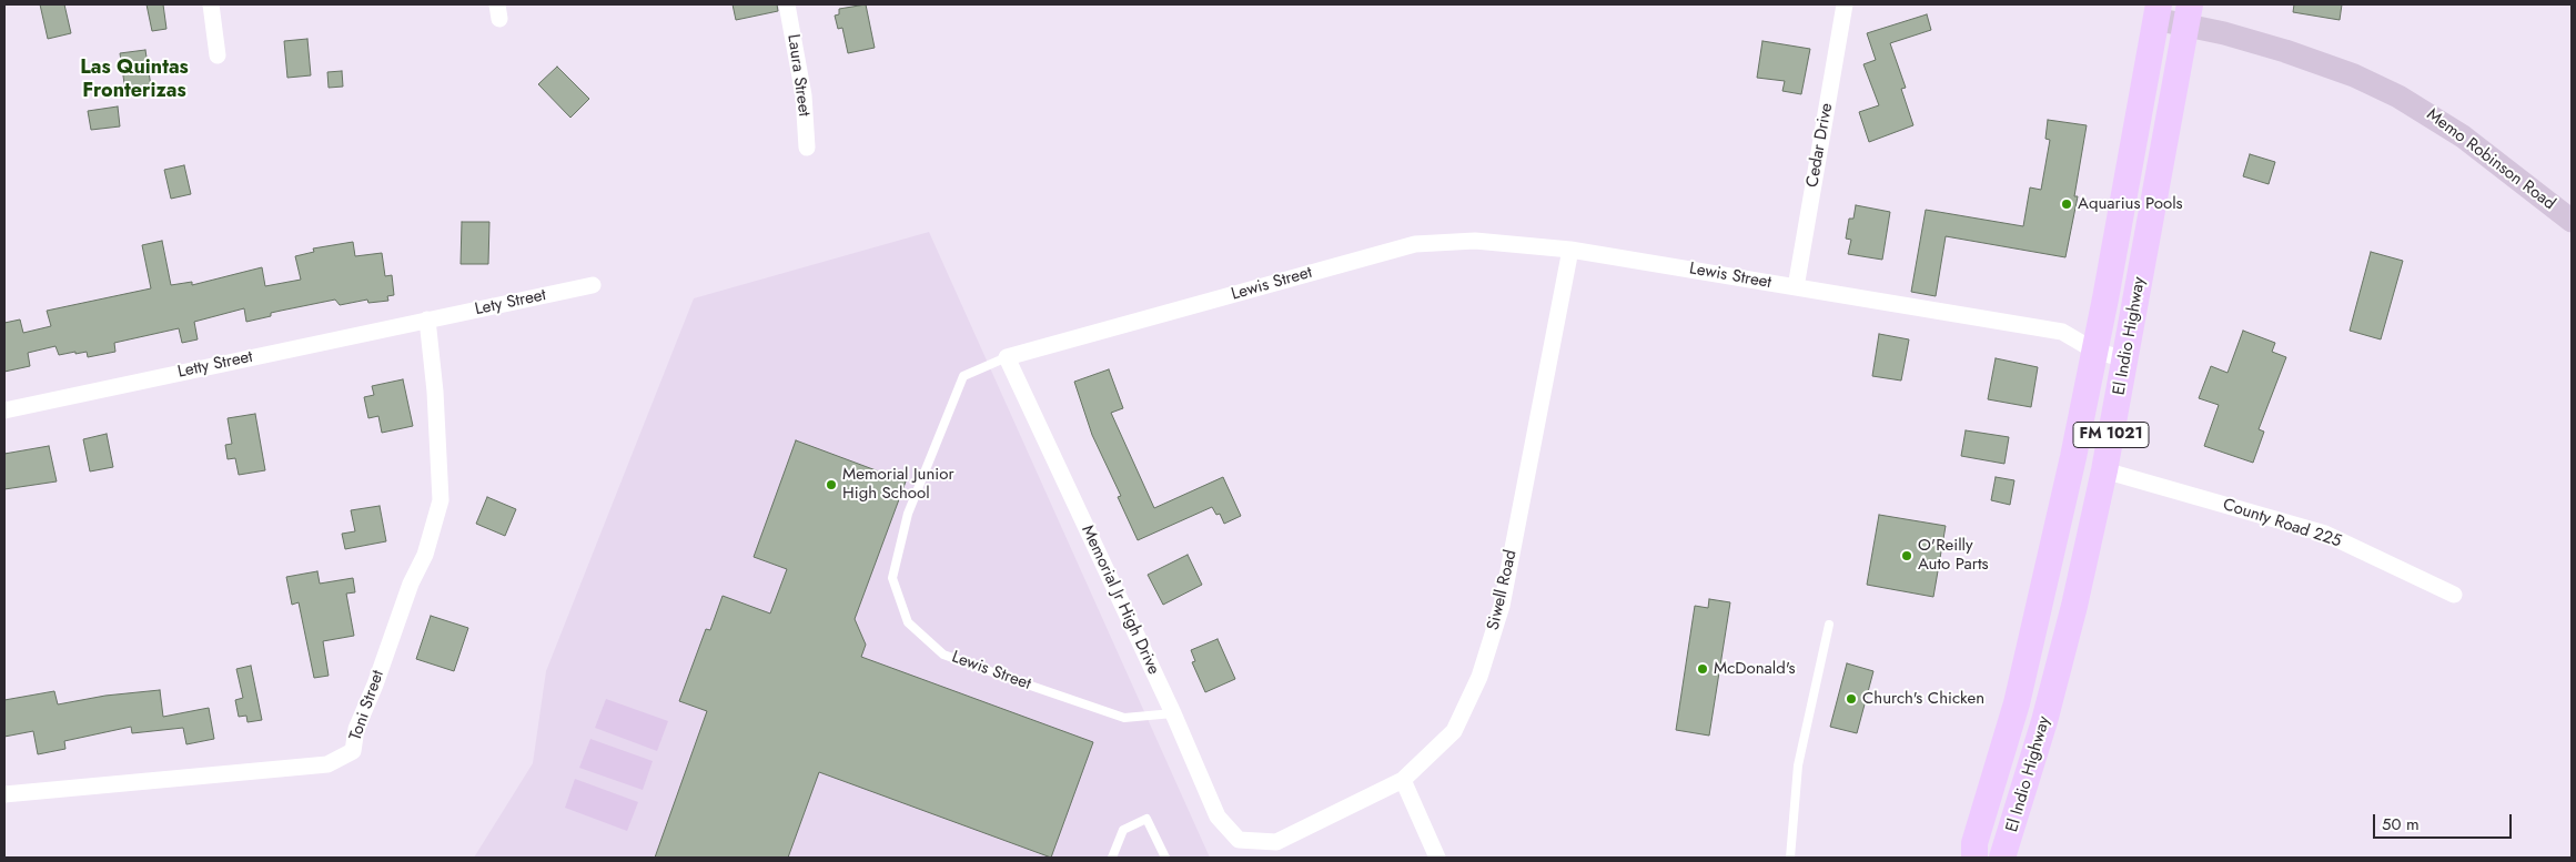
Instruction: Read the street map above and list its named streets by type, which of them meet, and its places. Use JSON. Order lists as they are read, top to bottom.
{
  "streets": {
    "main road": ["El Indio Highway", "FM 1021"],
    "street": [
      "Laura Street",
      "Cedar Drive",
      "Memo Robinson Road",
      "Lewis Street",
      "Lety Street",
      "Letty Street",
      "County Road 225",
      "Siwell Road",
      "Memorial Jr High Drive",
      "Toni Street"
    ]
  },
  "crossings": [
    ["Cedar Drive", "Lewis Street"],
    ["Memo Robinson Road", "El Indio Highway"],
    ["Lewis Street", "El Indio Highway"],
    ["Lewis Street", "Siwell Road"],
    ["Lewis Street", "Memorial Jr High Drive"],
    ["Lety Street", "Letty Street"],
    ["Lety Street", "Toni Street"],
    ["El Indio Highway", "County Road 225"],
    ["Letty Street", "Toni Street"],
    ["Siwell Road", "Memorial Jr High Drive"]
  ],
  "districts": ["Las Quintas Fronterizas"],
  "places": [
    "Aquarius Pools",
    "Memorial Junior High School",
    "O'Reilly Auto Parts",
    "McDonald's",
    "Church's Chicken"
  ],
  "scale_bar": "50 m"
}
